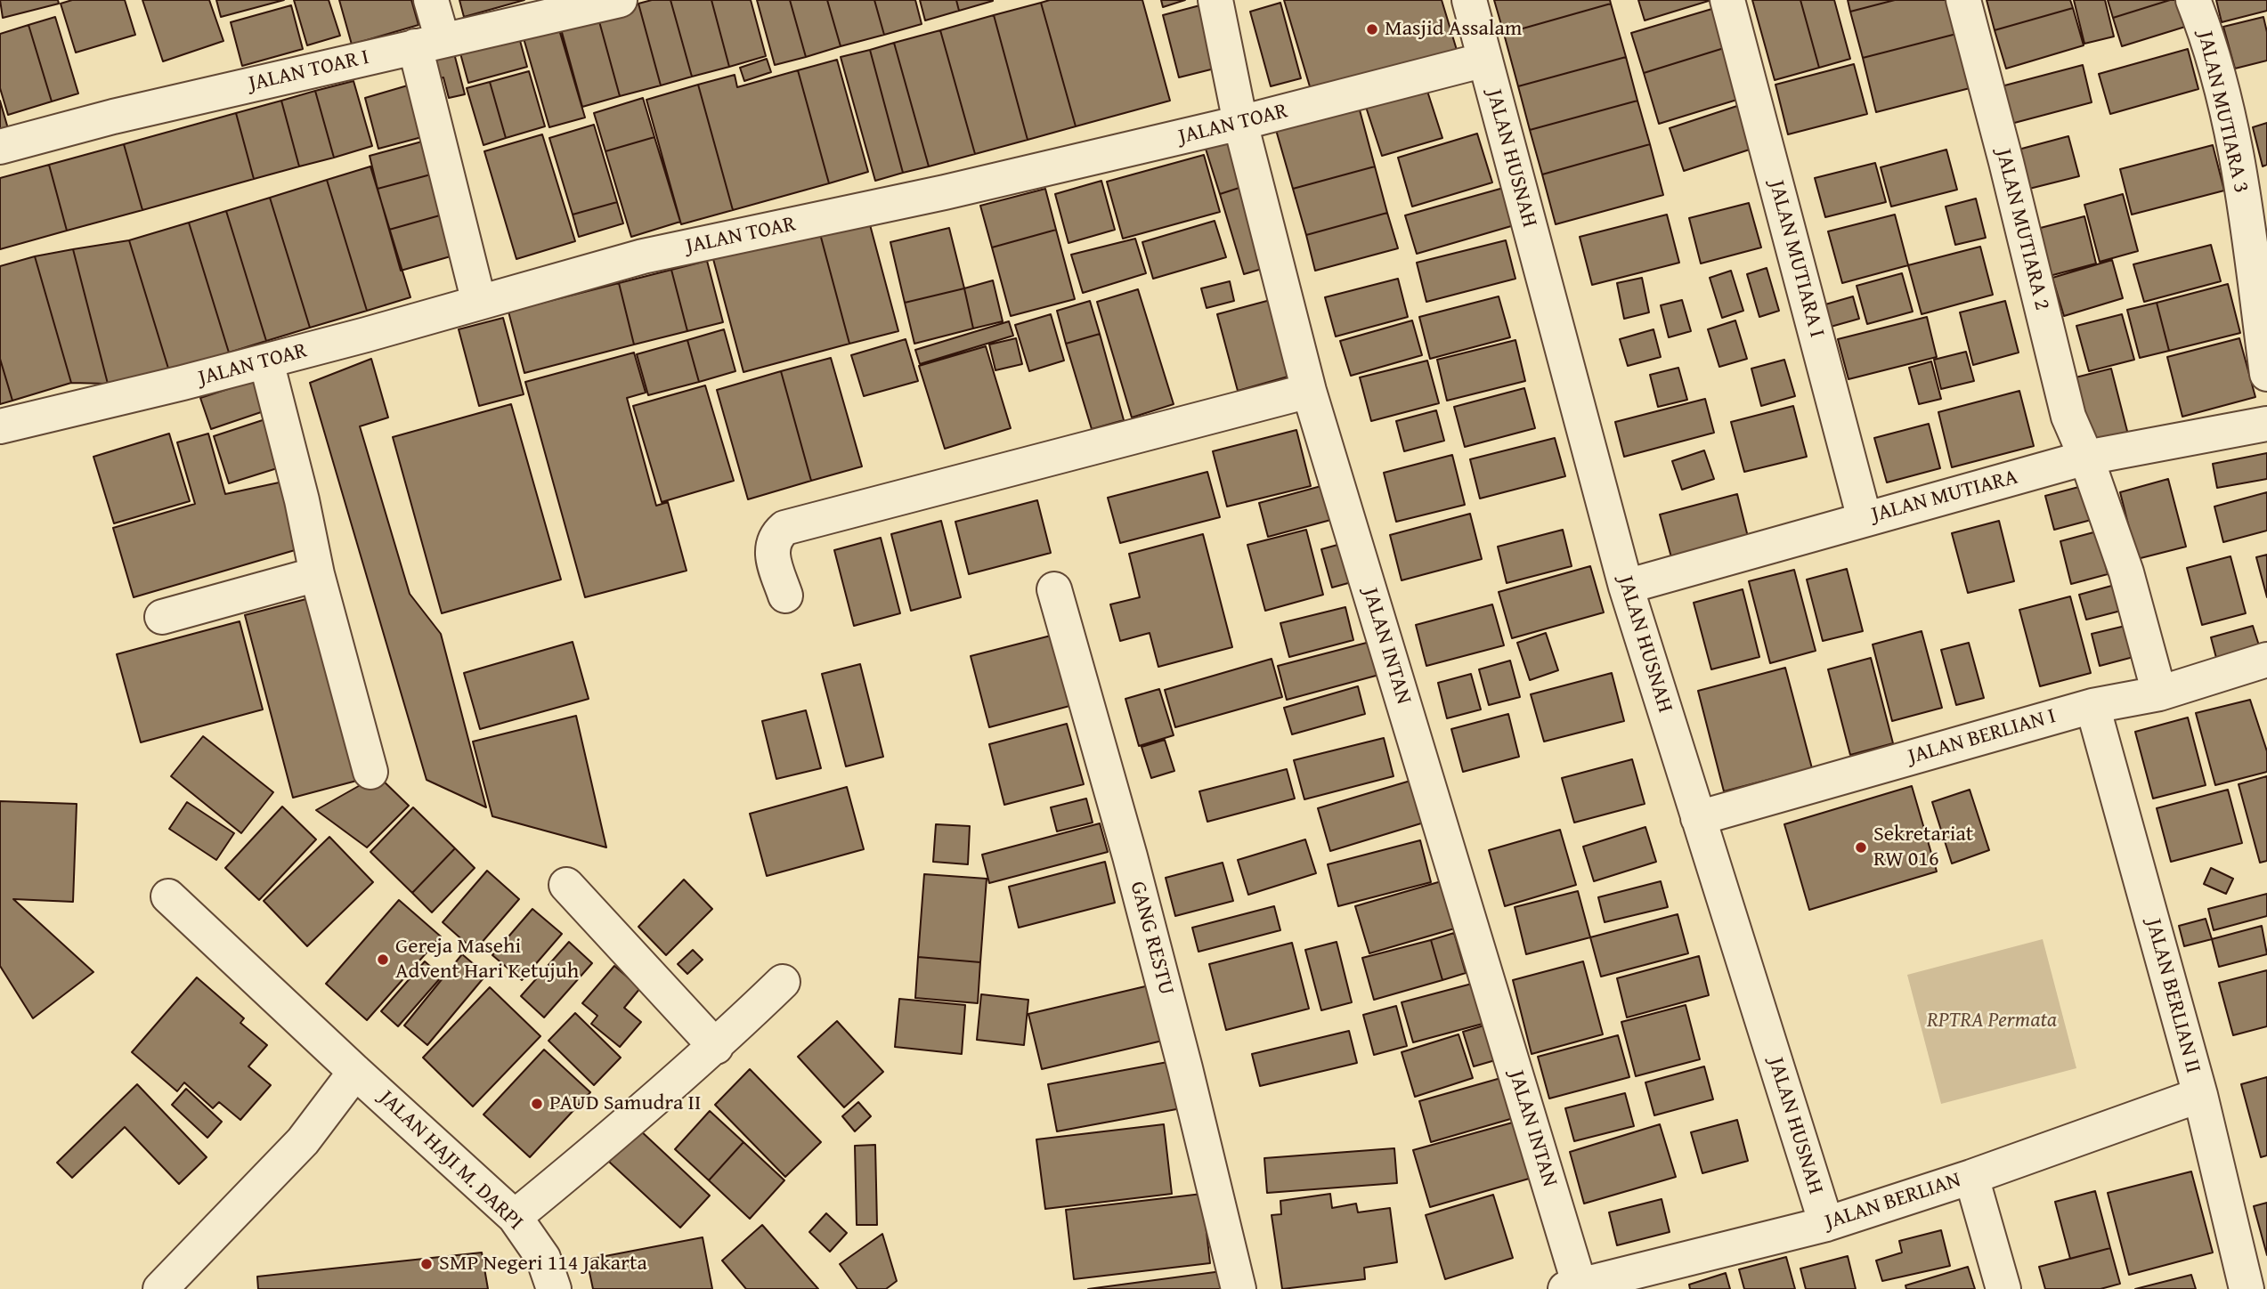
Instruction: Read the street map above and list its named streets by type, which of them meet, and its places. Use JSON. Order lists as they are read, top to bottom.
{
  "streets": {
    "street": [
      "JALAN TOAR I",
      "JALAN MUTIARA 3",
      "JALAN TOAR",
      "JALAN HUSNAH",
      "JALAN MUTIARA 2",
      "JALAN MUTIARA I",
      "JALAN MUTIARA",
      "JALAN INTAN",
      "JALAN BERLIAN I",
      "GANG RESTU",
      "JALAN BERLIAN II",
      "JALAN HAJI M. DARPI",
      "JALAN BERLIAN"
    ]
  },
  "crossings": [
    ["JALAN TOAR", "JALAN HUSNAH"],
    ["JALAN TOAR", "JALAN INTAN"],
    ["JALAN HUSNAH", "JALAN MUTIARA"],
    ["JALAN HUSNAH", "JALAN BERLIAN I"],
    ["JALAN HUSNAH", "JALAN BERLIAN"],
    ["JALAN MUTIARA 2", "JALAN MUTIARA"],
    ["JALAN MUTIARA 2", "JALAN BERLIAN I"],
    ["JALAN MUTIARA I", "JALAN MUTIARA"],
    ["JALAN INTAN", "JALAN BERLIAN"],
    ["JALAN BERLIAN I", "JALAN BERLIAN II"],
    ["JALAN BERLIAN II", "JALAN BERLIAN"]
  ],
  "parks": ["RPTRA Permata"],
  "places": [
    "Masjid Assalam",
    "Sekretariat RW 016",
    "Gereja Masehi Advent Hari Ketujuh",
    "PAUD Samudra II",
    "SMP Negeri 114 Jakarta"
  ]
}
